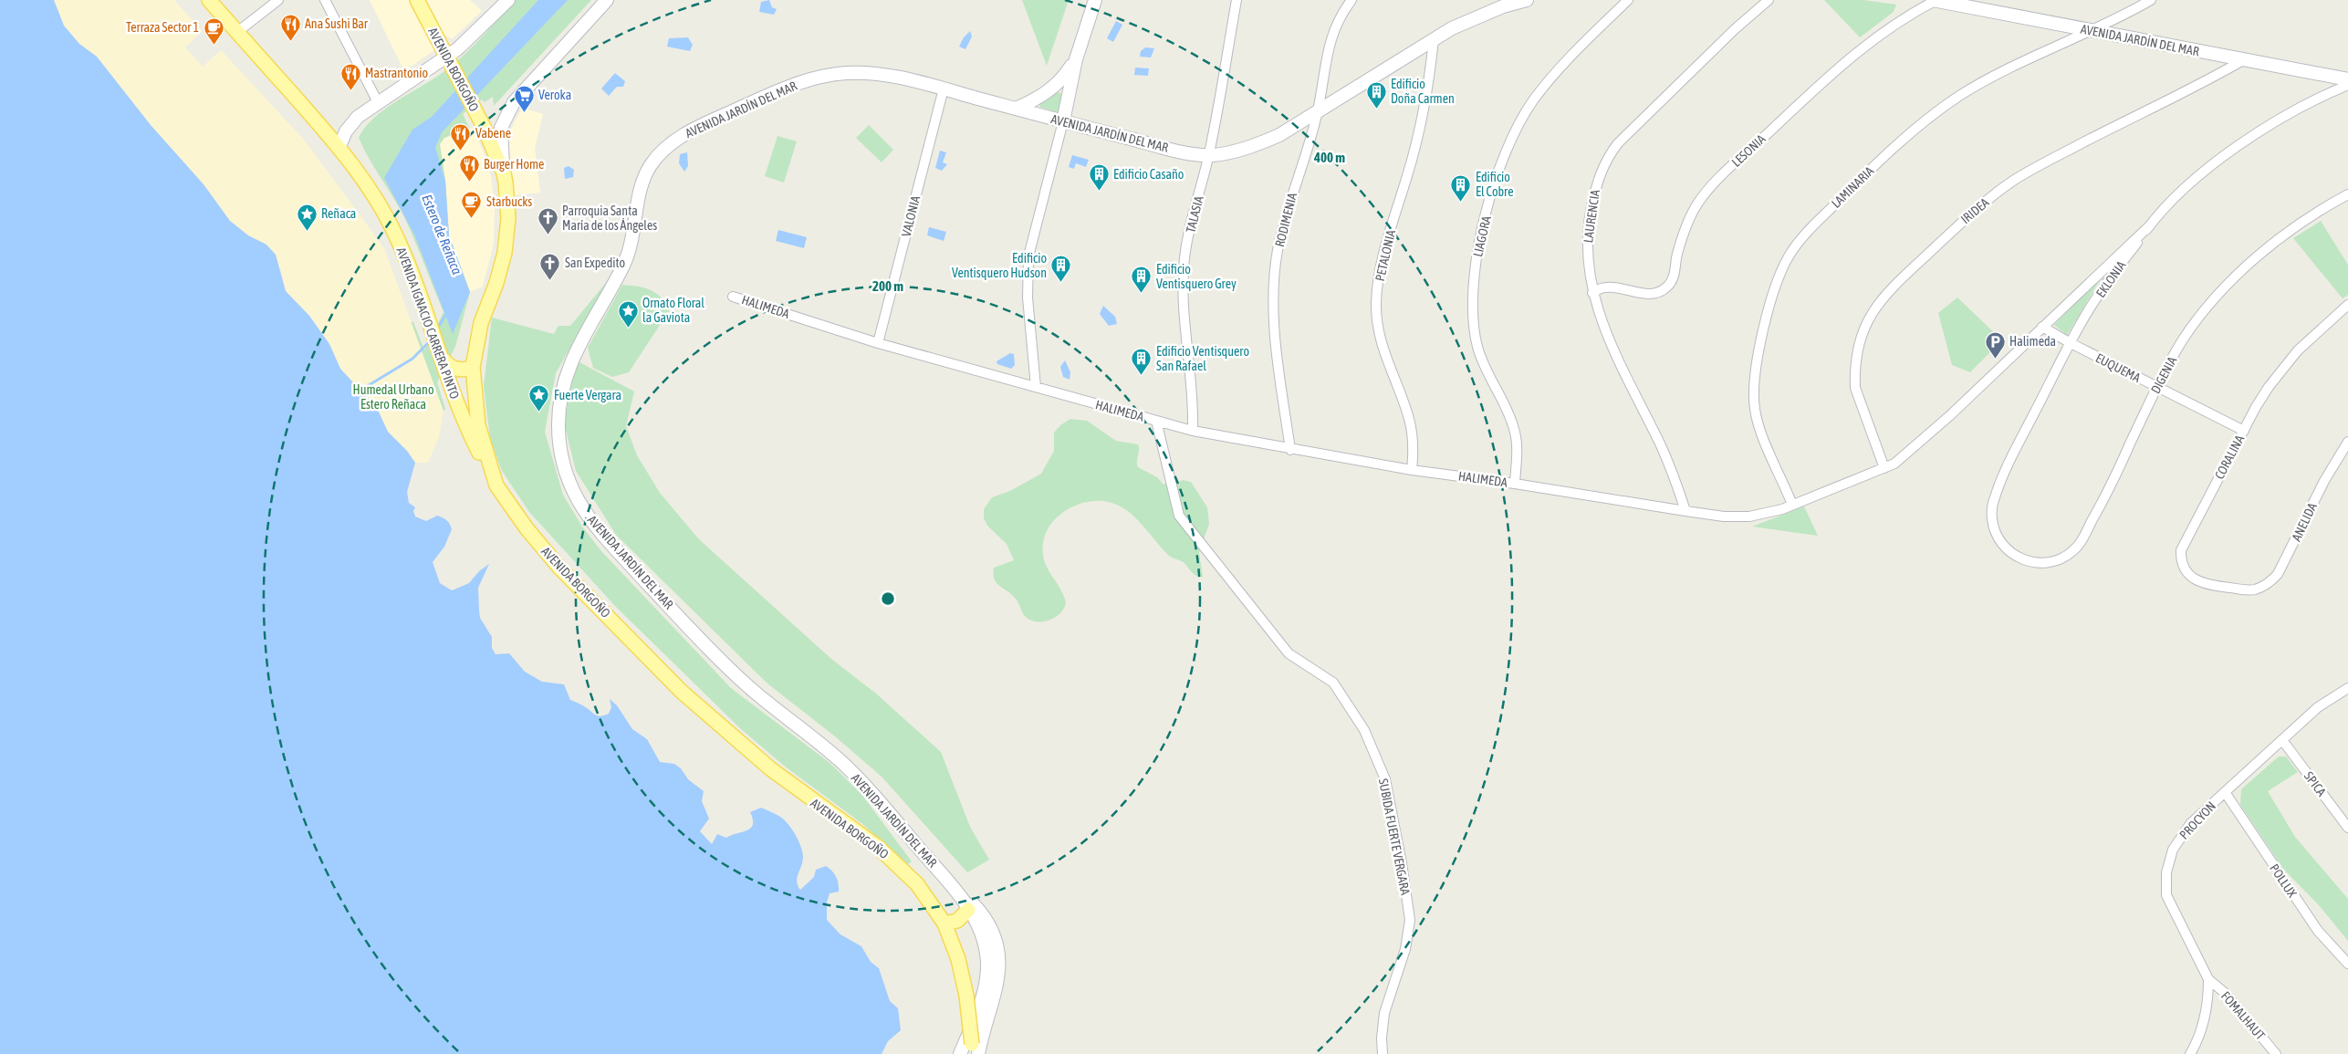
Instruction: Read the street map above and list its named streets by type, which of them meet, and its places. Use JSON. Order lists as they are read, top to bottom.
{
  "streets": {
    "main road": ["AVENIDA BORGOÑO", "AVENIDA IGNACIO CARRERA PINTO"],
    "street": [
      "AVENIDA JARDÍN DEL MAR",
      "LESONIA",
      "LAMINARIA",
      "IRIDEA",
      "TALASIA",
      "VALONIA",
      "LAURENCIA",
      "RODIMENIA",
      "LIAGORA",
      "PETALONIA",
      "EKLONIA",
      "HALIMEDA",
      "EUQUEMA",
      "DIGENIA",
      "CORALINA",
      "ANELIDA",
      "SPICA",
      "PROCYON",
      "SUBIDA FUERTE VERGARA",
      "POLLUX",
      "FOMALHAUT"
    ]
  },
  "crossings": [
    ["AVENIDA JARDÍN DEL MAR", "AVENIDA BORGOÑO"],
    ["AVENIDA JARDÍN DEL MAR", "LESONIA"],
    ["AVENIDA JARDÍN DEL MAR", "LAMINARIA"],
    ["AVENIDA JARDÍN DEL MAR", "IRIDEA"],
    ["AVENIDA JARDÍN DEL MAR", "TALASIA"],
    ["AVENIDA JARDÍN DEL MAR", "VALONIA"],
    ["AVENIDA JARDÍN DEL MAR", "RODIMENIA"],
    ["AVENIDA JARDÍN DEL MAR", "PETALONIA"],
    ["AVENIDA BORGOÑO", "AVENIDA IGNACIO CARRERA PINTO"],
    ["LESONIA", "LAURENCIA"],
    ["LAMINARIA", "HALIMEDA"],
    ["IRIDEA", "HALIMEDA"],
    ["TALASIA", "HALIMEDA"],
    ["VALONIA", "HALIMEDA"],
    ["LAURENCIA", "HALIMEDA"],
    ["RODIMENIA", "HALIMEDA"],
    ["LIAGORA", "HALIMEDA"],
    ["PETALONIA", "HALIMEDA"],
    ["EKLONIA", "HALIMEDA"],
    ["EKLONIA", "EUQUEMA"],
    ["EKLONIA", "DIGENIA"],
    ["HALIMEDA", "EUQUEMA"],
    ["HALIMEDA", "SUBIDA FUERTE VERGARA"],
    ["EUQUEMA", "DIGENIA"],
    ["EUQUEMA", "CORALINA"],
    ["CORALINA", "ANELIDA"],
    ["SPICA", "PROCYON"],
    ["PROCYON", "POLLUX"],
    ["PROCYON", "FOMALHAUT"]
  ],
  "water": ["Estero de Reñaca"],
  "parks": ["Humedal Urbano Estero Reñaca"],
  "places": {
    "restaurant": [
      "Ana Sushi Bar",
      "Mastrantonio",
      "Vabene",
      "Burger Home"
    ],
    "cafe": ["Terraza Sector 1", "Starbucks"],
    "building": [
      "Edificio Doña Carmen",
      "Edificio Casaño",
      "Edificio El Cobre",
      "Edificio Ventisquero Hudson",
      "Edificio Ventisquero Grey",
      "Edificio Ventisquero San Rafael"
    ],
    "supermarket": ["Veroka"],
    "place": ["Reñaca", "Ornato Floral la Gaviota", "Fuerte Vergara"],
    "church": ["Parroquia Santa María de los Ángeles", "San Expedito"],
    "parking": ["Halimeda"]
  },
  "rings": ["400 m", "200 m"]
}
